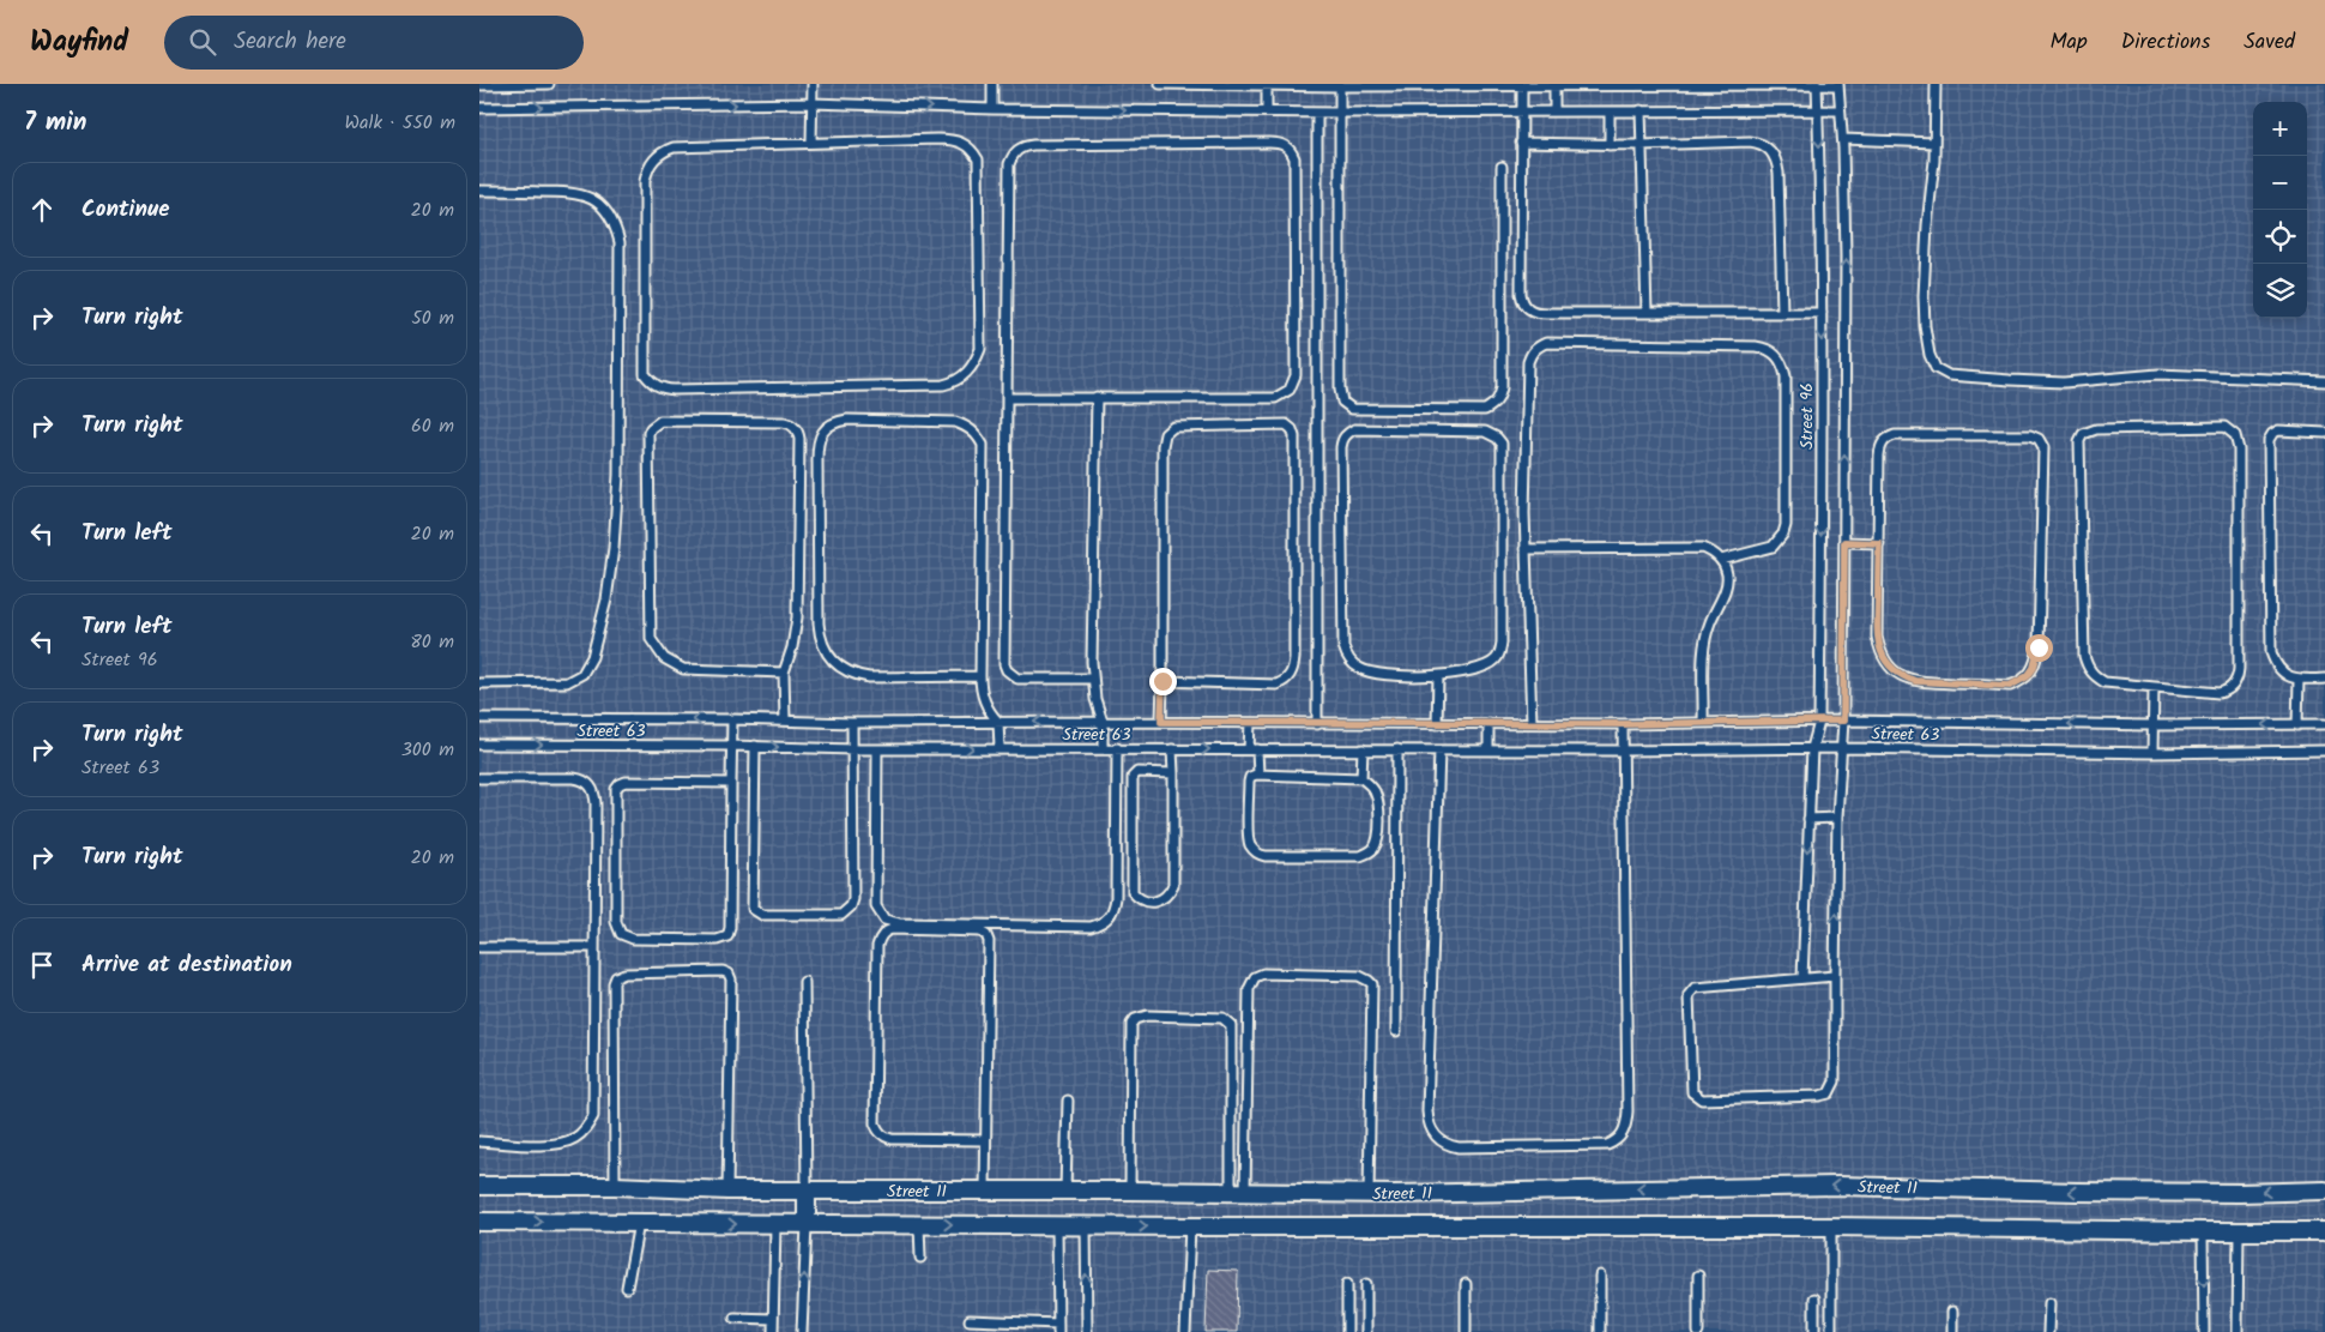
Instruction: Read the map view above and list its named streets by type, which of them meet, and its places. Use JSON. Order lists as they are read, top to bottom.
{
  "streets": {
    "street": ["Street 11"],
    "lane": ["Street 96", "Street 63"]
  },
  "crossings": [
    ["Street 96", "Street 63"]
  ],
  "page": {
    "header": "Wayfind",
    "search": "Search here",
    "nav": ["Map", "Directions", "Saved"],
    "heading": ["7 min", "Walk · 550 m"],
    "map_buttons": ["+", "−"],
    "list": [
      ["Continue", "20 m"],
      ["Turn right", "50 m"],
      ["Turn right", "60 m"],
      ["Turn left", "20 m"],
      ["Turn left", "Street 96", "80 m"],
      ["Turn right", "Street 63", "300 m"],
      ["Turn right", "20 m"],
      "Arrive at destination"
    ]
  }
}
